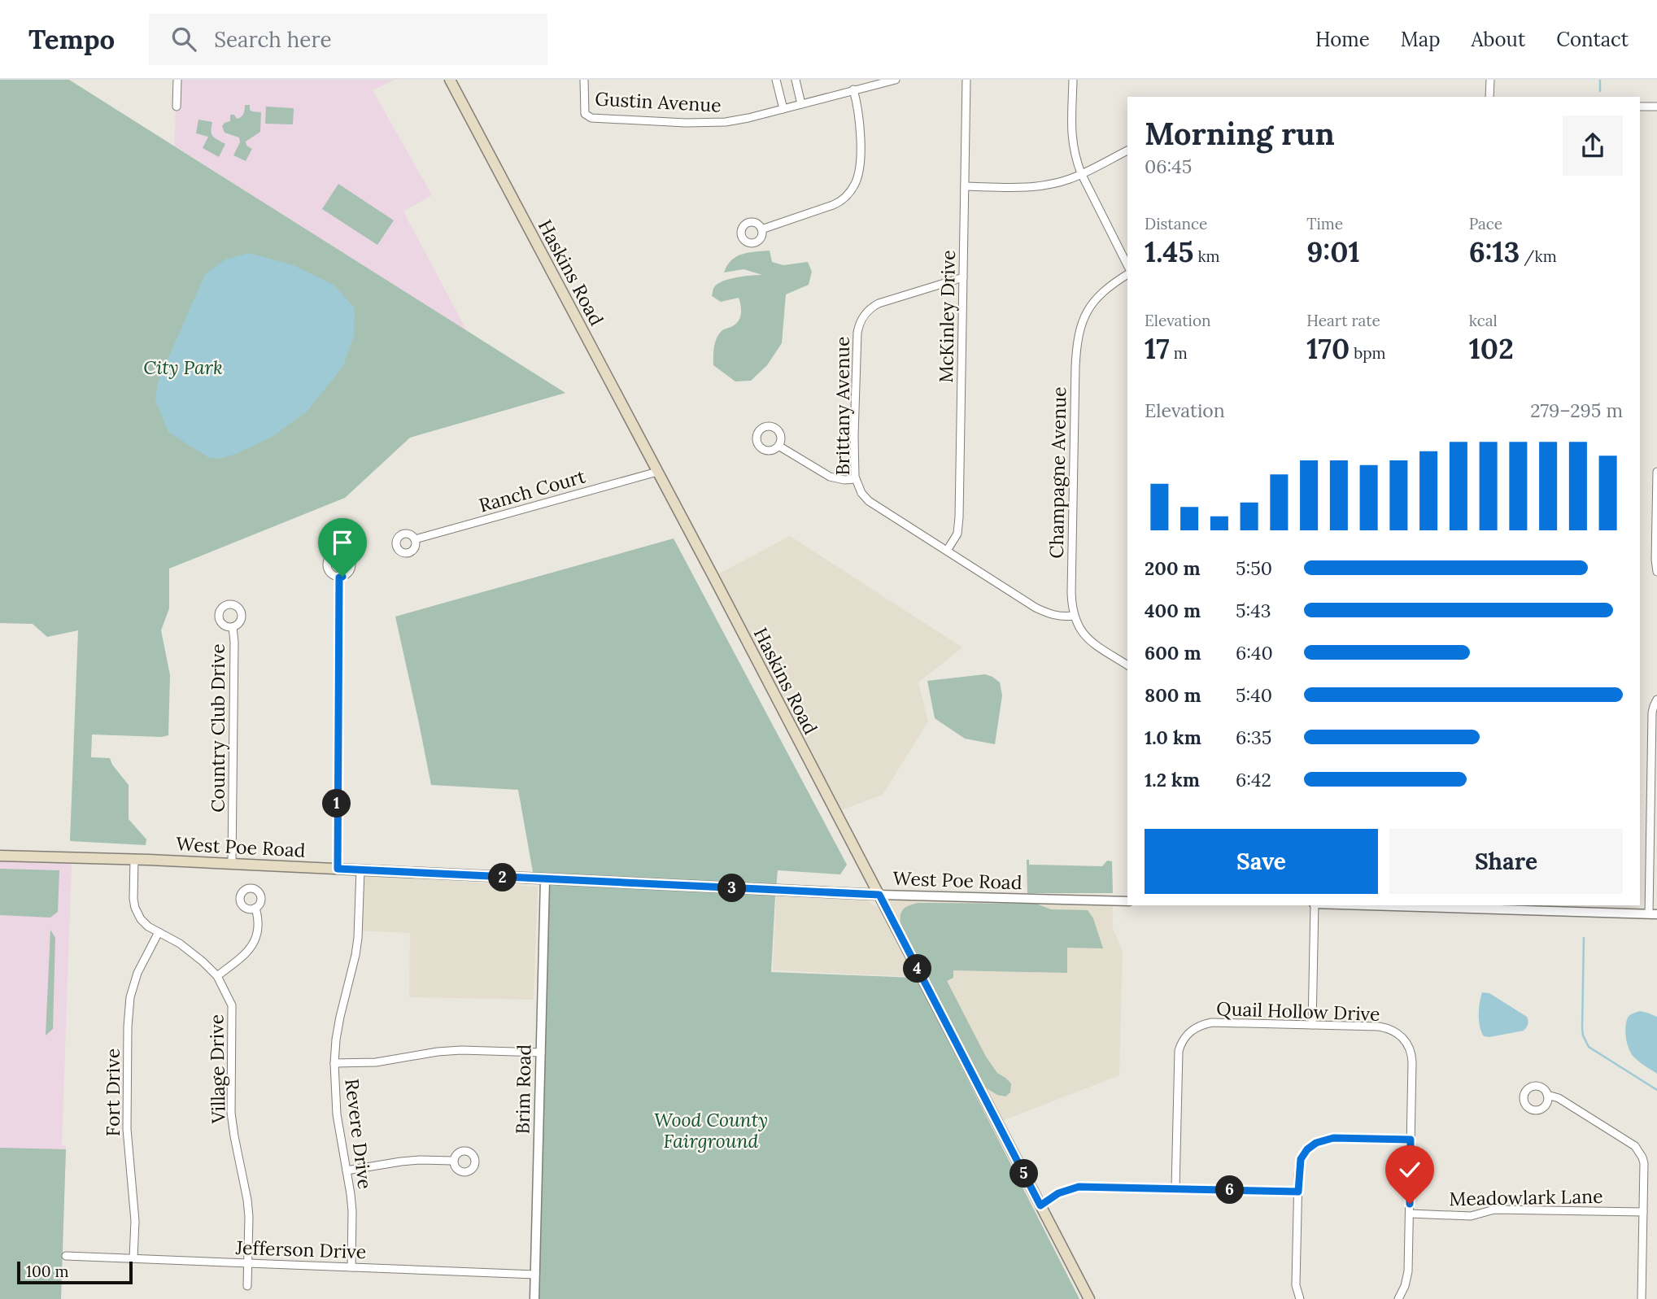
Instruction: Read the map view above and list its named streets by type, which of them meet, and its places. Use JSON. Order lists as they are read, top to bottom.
{
  "streets": {
    "main road": ["Haskins Road", "West Poe Road"],
    "street": [
      "Gustin Avenue",
      "McKinley Drive",
      "Brittany Avenue",
      "Champagne Avenue",
      "Ranch Court",
      "Country Club Drive",
      "Quail Hollow Drive",
      "Village Drive",
      "Brim Road",
      "Fort Drive",
      "Revere Drive",
      "Meadowlark Lane",
      "Jefferson Drive"
    ]
  },
  "crossings": [
    ["Haskins Road", "Ranch Court"],
    ["Haskins Road", "West Poe Road"],
    ["McKinley Drive", "Brittany Avenue"],
    ["Brittany Avenue", "Champagne Avenue"],
    ["Country Club Drive", "West Poe Road"],
    ["West Poe Road", "Village Drive"],
    ["West Poe Road", "Brim Road"],
    ["West Poe Road", "Revere Drive"],
    ["Quail Hollow Drive", "Meadowlark Lane"],
    ["Village Drive", "Fort Drive"],
    ["Village Drive", "Jefferson Drive"],
    ["Brim Road", "Jefferson Drive"],
    ["Fort Drive", "Jefferson Drive"],
    ["Revere Drive", "Jefferson Drive"]
  ],
  "parks": ["City Park", "Wood County Fairground"],
  "scale_bar": "100 m",
  "page": {
    "header": "Tempo",
    "search": "Search here",
    "nav": [
      "Home",
      "Map",
      "About",
      "Contact"
    ],
    "heading": ["Morning run", "06:45"],
    "stats": [
      ["Distance", "1.45 km"],
      ["Time", "9:01"],
      ["Pace", "6:13 /km"],
      ["Elevation", "17 m"],
      ["Heart rate", "170 bpm"],
      ["kcal", "102"]
    ],
    "chart": ["Elevation", "279–295 m"],
    "list": [
      {
        "name": "200 m",
        "note": "5:50"
      },
      {
        "name": "400 m",
        "note": "5:43"
      },
      {
        "name": "600 m",
        "note": "6:40"
      },
      {
        "name": "800 m",
        "note": "5:40"
      },
      {
        "name": "1.0 km",
        "note": "6:35"
      },
      {
        "name": "1.2 km",
        "note": "6:42"
      }
    ],
    "pins": [
      "1",
      "2",
      "3",
      "4",
      "5",
      "6"
    ],
    "buttons": ["Save", "Share"],
    "scale": "100 m"
  }
}
